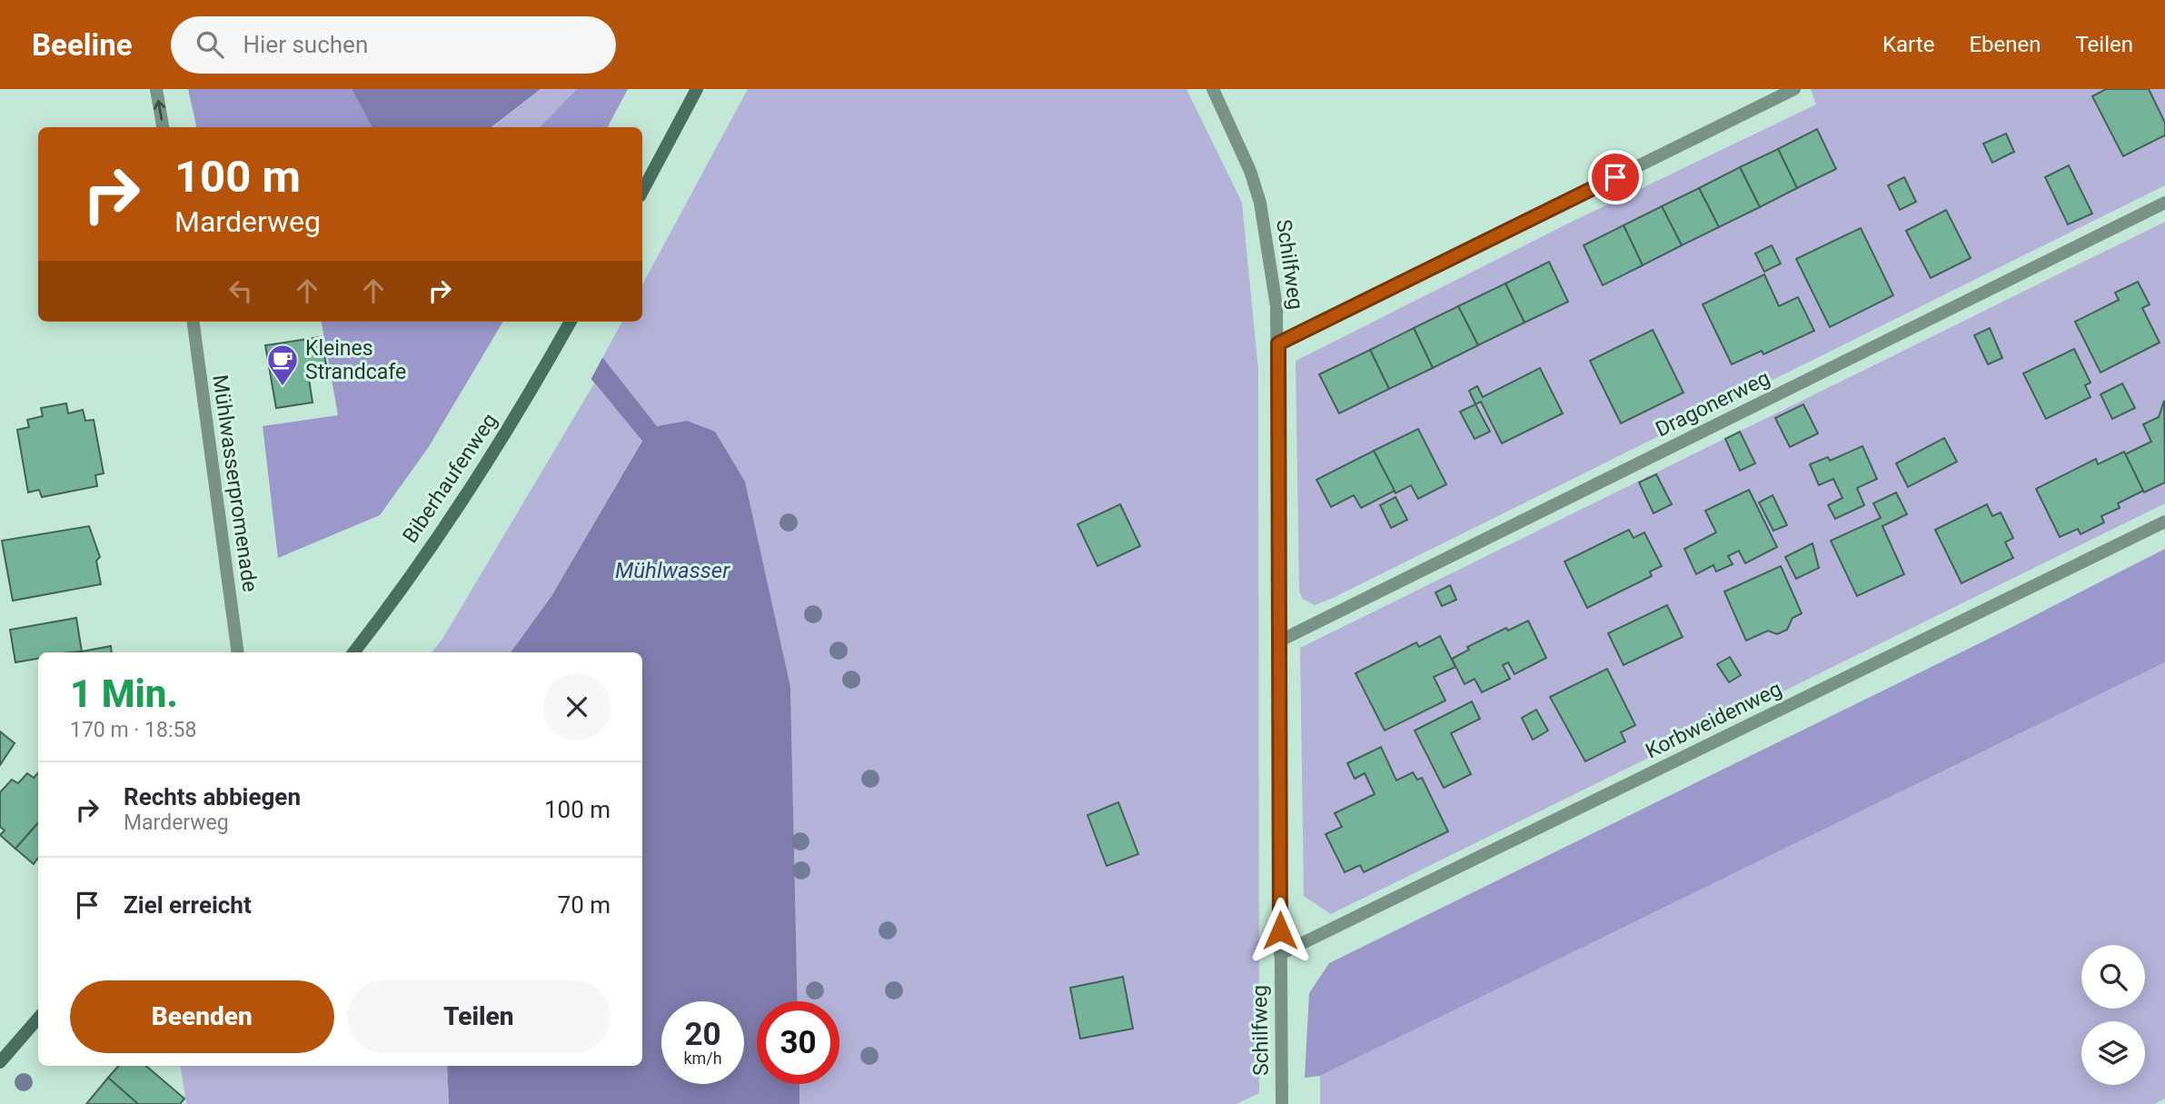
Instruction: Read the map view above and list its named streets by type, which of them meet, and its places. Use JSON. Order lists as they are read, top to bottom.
{
  "streets": {
    "main road": ["Biberhaufenweg"],
    "street": [
      "Schilfweg",
      "Dragonerweg",
      "Mühlwasserpromenade",
      "Korbweidenweg"
    ]
  },
  "crossings": [
    ["Schilfweg", "Dragonerweg"],
    ["Schilfweg", "Korbweidenweg"]
  ],
  "water": ["Mühlwasser"],
  "places": {
    "cafe": ["Kleines Strandcafe"]
  },
  "page": {
    "header": "Beeline",
    "search": "Hier suchen",
    "nav": ["Karte", "Ebenen", "Teilen"],
    "turn": ["100 m", "Marderweg"],
    "heading": ["1 Min.", "170 m · 18:58"],
    "list": [
      {
        "name": "Rechts abbiegen",
        "note": "Marderweg",
        "value": "100 m"
      },
      {
        "name": "Ziel erreicht",
        "value": "70 m"
      }
    ],
    "buttons": ["Beenden", "Teilen"],
    "speed": "20 km/h",
    "limit": "30"
  }
}
